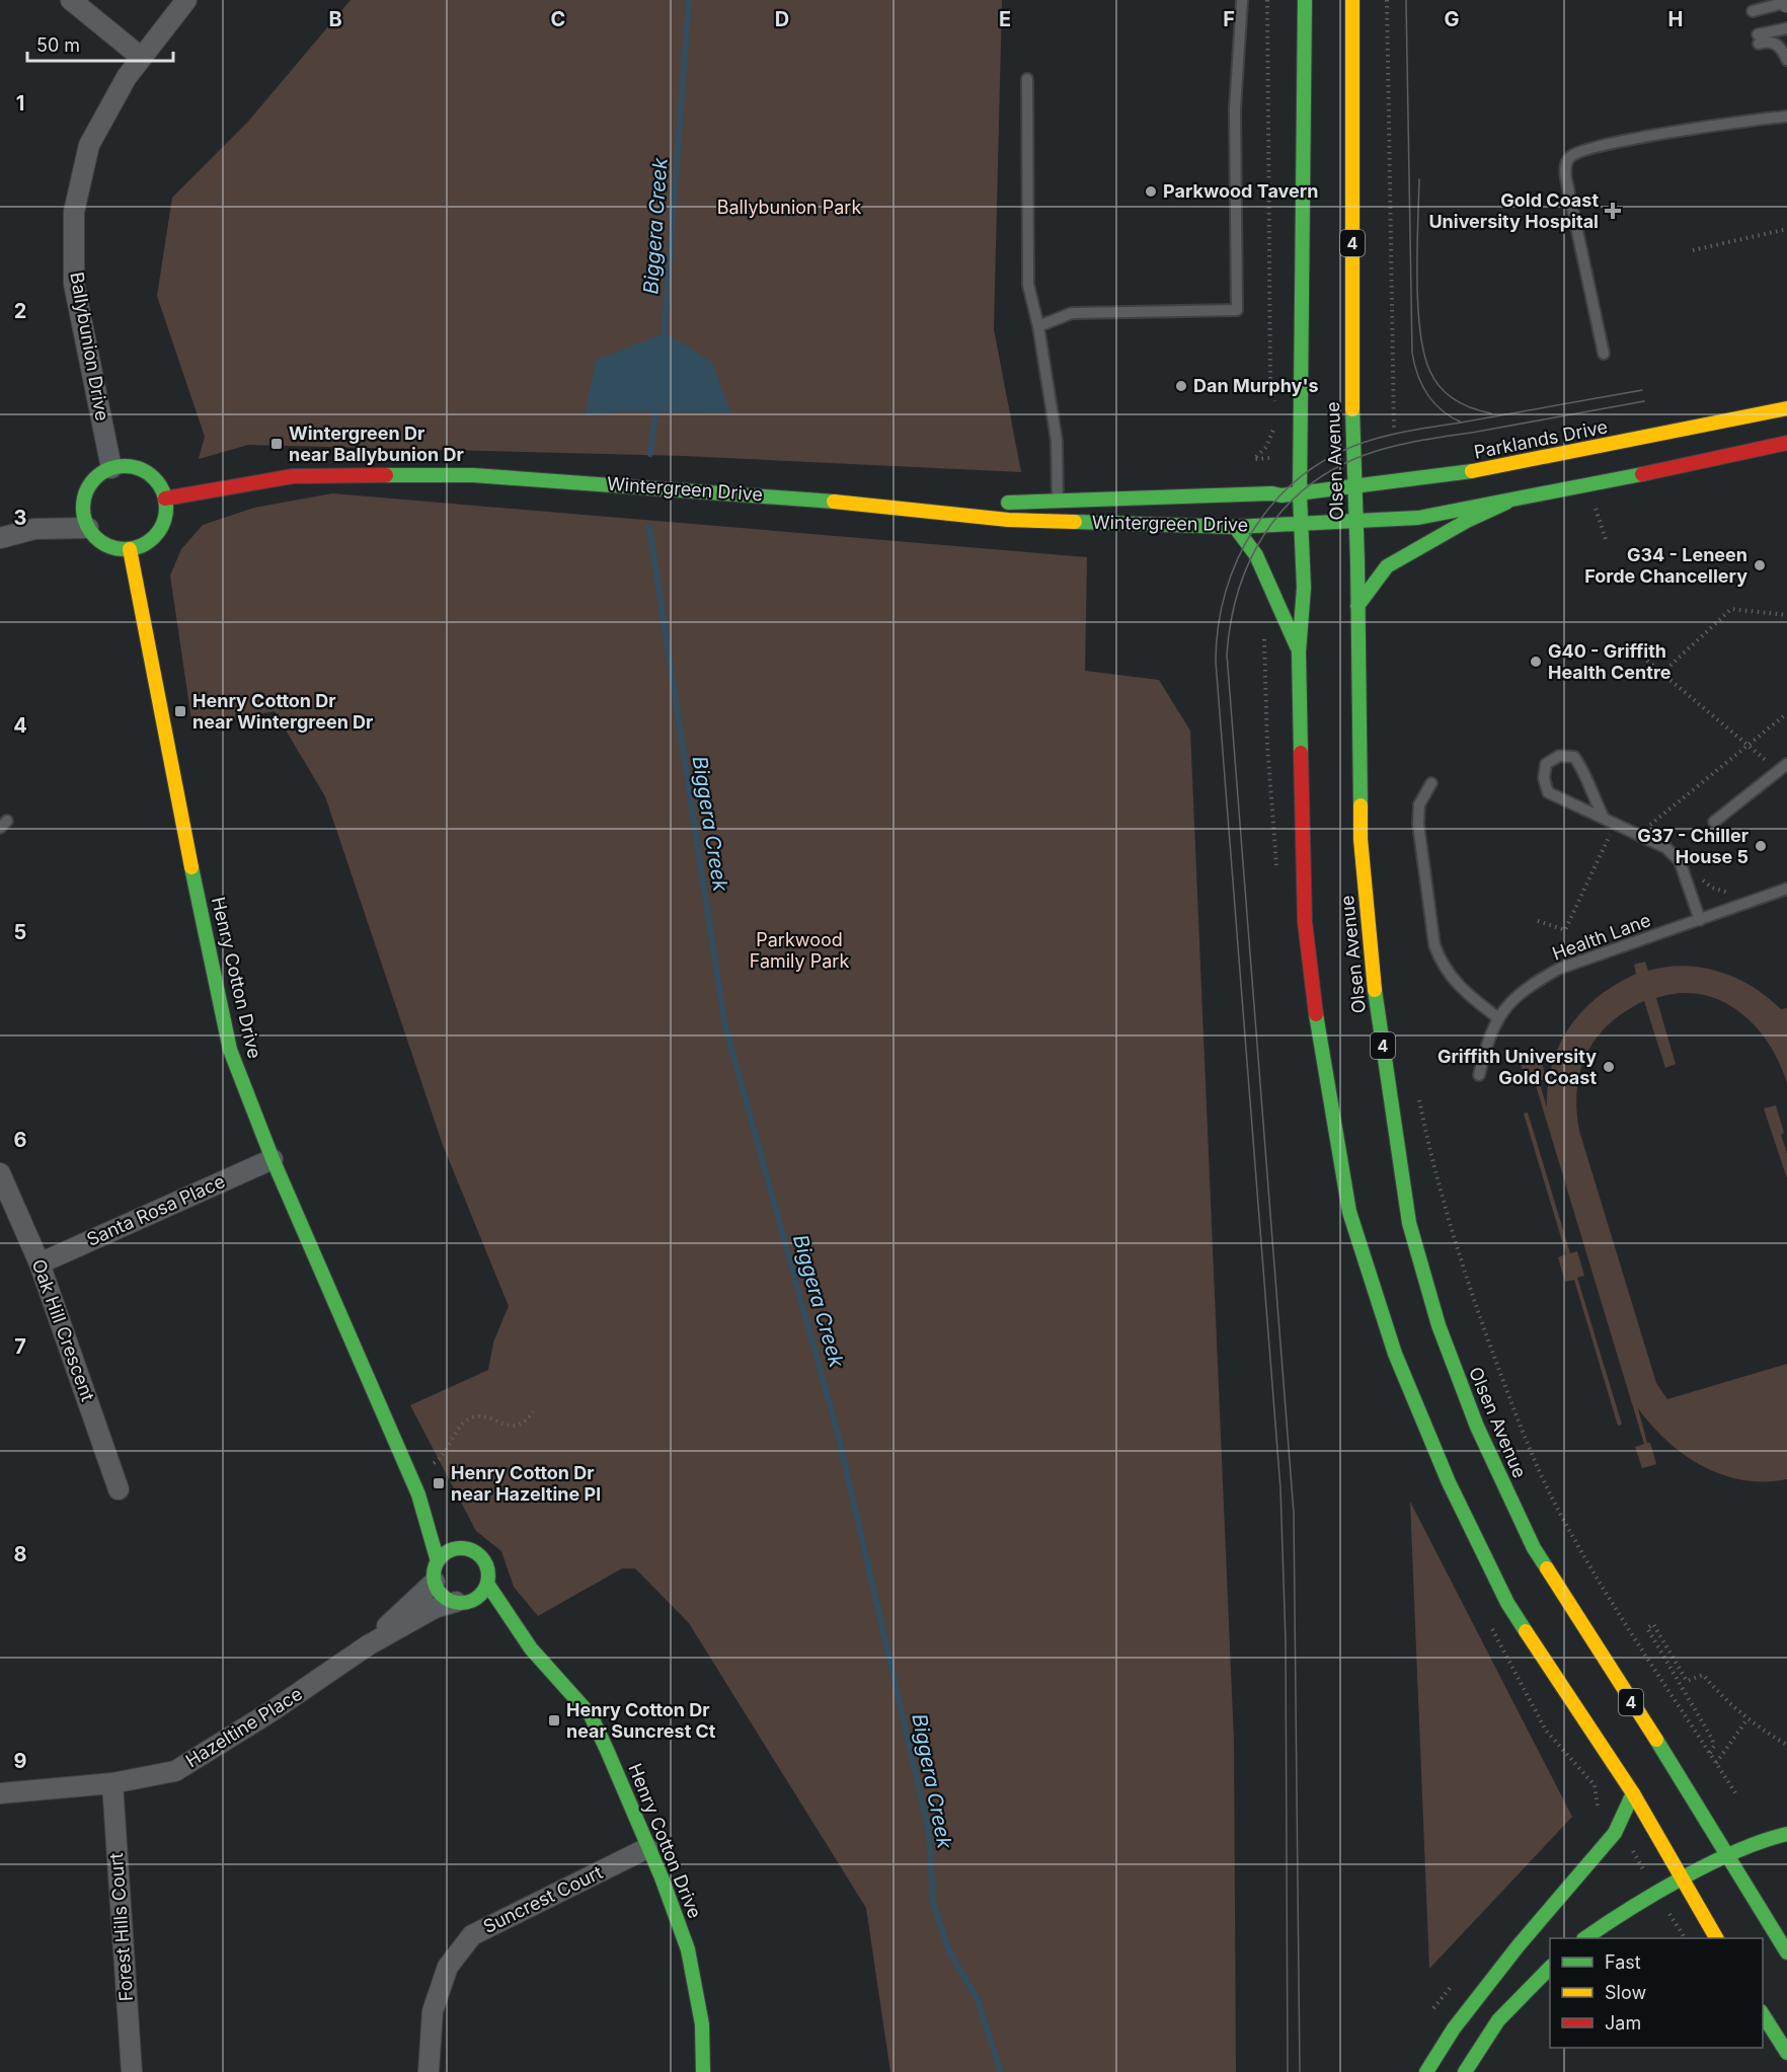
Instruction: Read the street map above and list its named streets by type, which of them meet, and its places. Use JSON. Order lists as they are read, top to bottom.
{
  "streets": {
    "main road": [
      "4",
      "Parklands Drive",
      "Olsen Avenue",
      "Wintergreen Drive",
      "Henry Cotton Drive"
    ],
    "street": [
      "Ballybunion Drive",
      "Santa Rosa Place",
      "Oak Hill Crescent",
      "Hazeltine Place",
      "Suncrest Court",
      "Forest Hills Court"
    ],
    "lane": ["Health Lane"]
  },
  "crossings": [
    ["Ballybunion Drive", "Wintergreen Drive"],
    ["Ballybunion Drive", "Henry Cotton Drive"],
    ["Parklands Drive", "Olsen Avenue"],
    ["Parklands Drive", "Wintergreen Drive"],
    ["Olsen Avenue", "Wintergreen Drive"],
    ["Wintergreen Drive", "Henry Cotton Drive"],
    ["Henry Cotton Drive", "Santa Rosa Place"],
    ["Henry Cotton Drive", "Hazeltine Place"],
    ["Henry Cotton Drive", "Suncrest Court"],
    ["Santa Rosa Place", "Oak Hill Crescent"],
    ["Hazeltine Place", "Forest Hills Court"]
  ],
  "water": ["Biggera Creek"],
  "parks": ["Ballybunion Park", "Parkwood Family Park"],
  "places": {
    "other": [
      "Parkwood Tavern",
      "Dan Murphy's",
      "G34 - Leneen Forde Chancellery",
      "G40 - Griffith Health Centre",
      "G37 - Chiller House 5",
      "Griffith University Gold Coast"
    ],
    "health": ["Gold Coast University Hospital"],
    "transit": [
      "Wintergreen Dr near Ballybunion Dr",
      "Henry Cotton Dr near Wintergreen Dr",
      "Henry Cotton Dr near Hazeltine Pl",
      "Henry Cotton Dr near Suncrest Ct"
    ]
  },
  "legend": ["Fast", "Slow", "Jam"],
  "scale_bar": "50 m",
  "grid": {
    "columns": [
      "B",
      "C",
      "D",
      "E",
      "F",
      "G",
      "H"
    ],
    "rows": [
      "1",
      "2",
      "3",
      "4",
      "5",
      "6",
      "7",
      "8",
      "9"
    ]
  }
}
